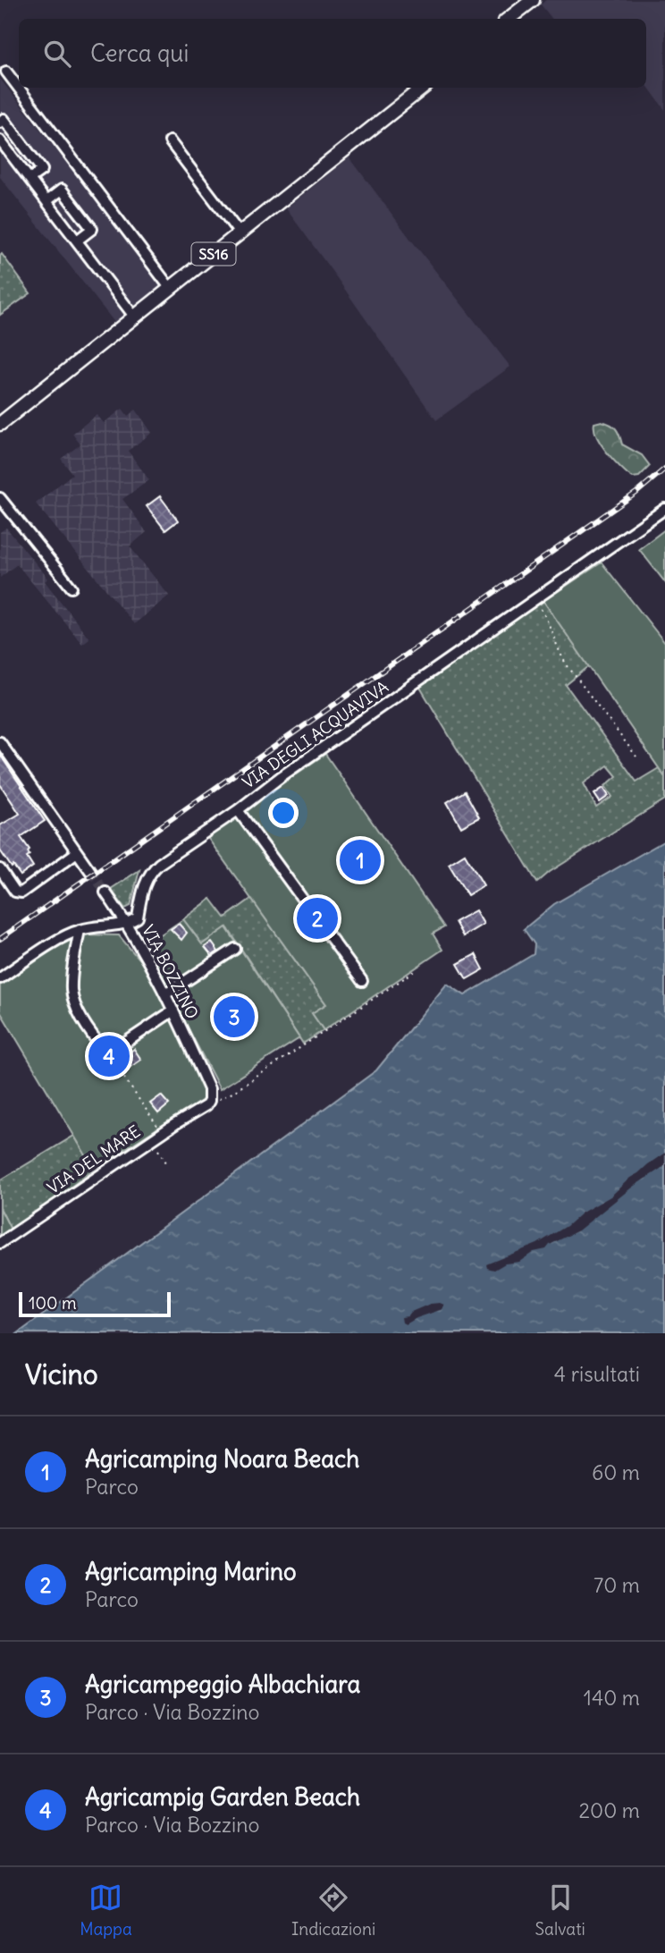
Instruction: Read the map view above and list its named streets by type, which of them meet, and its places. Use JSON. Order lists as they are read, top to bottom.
{
  "streets": {
    "main road": ["SS16"],
    "street": ["VIA DEGLI ACQUAVIVA", "VIA BOZZINO", "VIA DEL MARE"]
  },
  "crossings": [
    ["VIA DEGLI ACQUAVIVA", "VIA BOZZINO"],
    ["VIA BOZZINO", "VIA DEL MARE"]
  ],
  "scale_bar": "100 m",
  "page": {
    "search": "Cerca qui",
    "pins": [
      "1",
      "2",
      "3",
      "4"
    ],
    "scale": "100 m",
    "heading": ["Vicino", "4 risultati"],
    "list": [
      {
        "mark": "1",
        "name": "Agricamping Noara Beach",
        "note": "Parco",
        "value": "60 m"
      },
      {
        "mark": "2",
        "name": "Agricamping Marino",
        "note": "Parco",
        "value": "70 m"
      },
      {
        "mark": "3",
        "name": "Agricampeggio Albachiara",
        "note": "Parco · Via Bozzino",
        "value": "140 m"
      },
      {
        "mark": "4",
        "name": "Agricampig Garden Beach",
        "note": "Parco · Via Bozzino",
        "value": "200 m"
      }
    ],
    "nav": ["Mappa", "Indicazioni", "Salvati"]
  }
}
